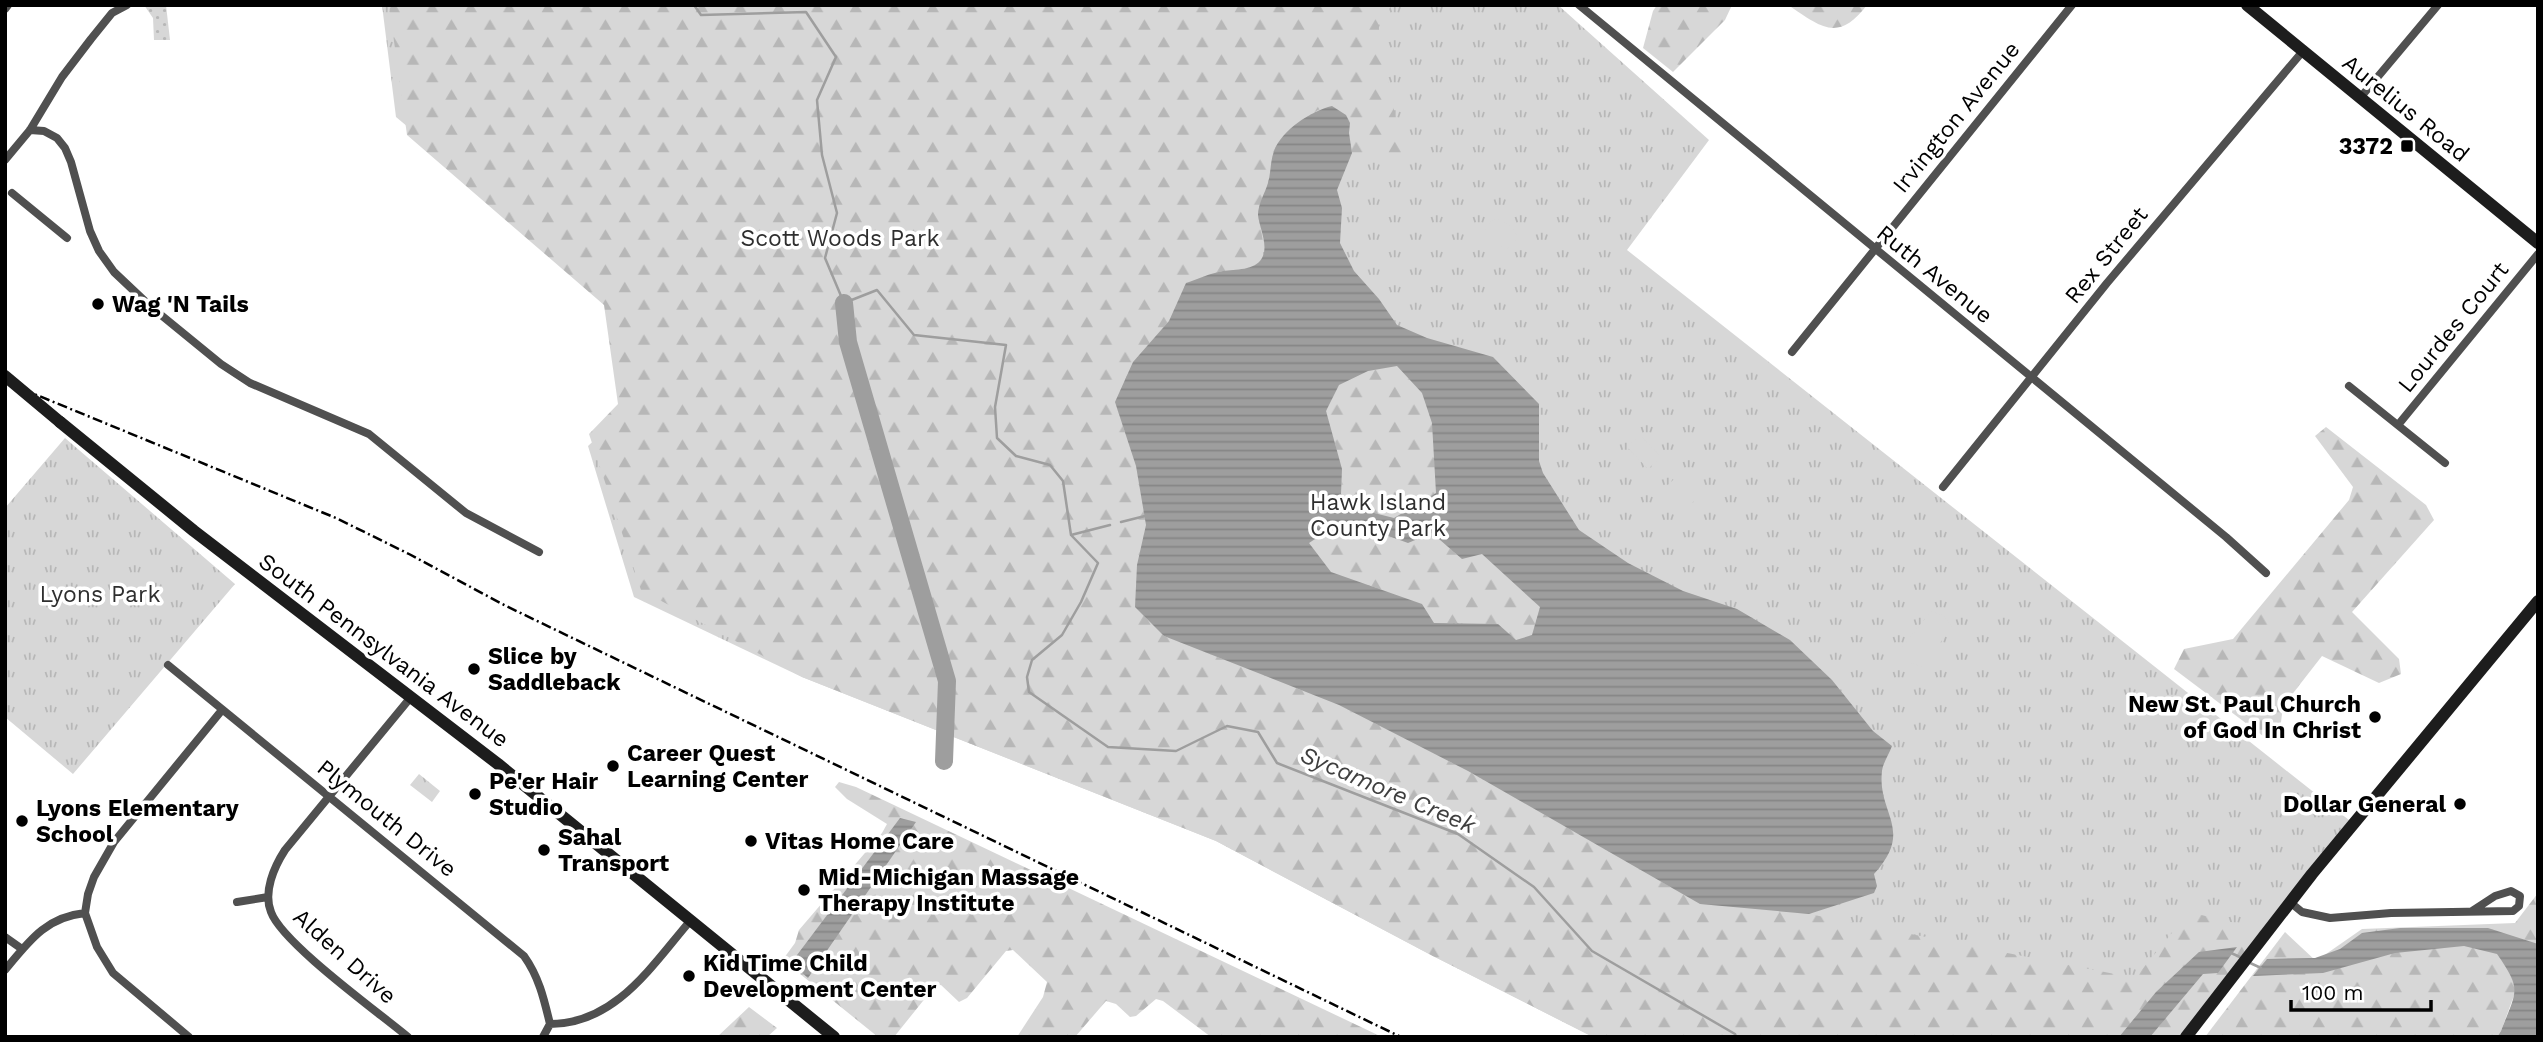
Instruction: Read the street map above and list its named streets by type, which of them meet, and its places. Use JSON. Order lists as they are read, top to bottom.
{
  "streets": {
    "main road": ["Aurelius Road", "South Pennsylvania Avenue"],
    "street": [
      "Irvington Avenue",
      "Rex Street",
      "Ruth Avenue",
      "Lourdes Court",
      "Plymouth Drive",
      "Alden Drive"
    ]
  },
  "crossings": [
    ["Aurelius Road", "Rex Street"],
    ["Irvington Avenue", "Ruth Avenue"],
    ["Rex Street", "Ruth Avenue"],
    ["South Pennsylvania Avenue", "Alden Drive"],
    ["Plymouth Drive", "Alden Drive"]
  ],
  "water": ["Sycamore Creek"],
  "parks": ["Scott Woods Park", "Hawk Island County Park", "Lyons Park"],
  "places": {
    "transit": ["3372"],
    "other": [
      "Wag 'N Tails",
      "Slice by Saddleback",
      "New St. Paul Church of God In Christ",
      "Career Quest Learning Center",
      "Pe'er Hair Studio",
      "Dollar General",
      "Lyons Elementary School",
      "Vitas Home Care",
      "Sahal Transport",
      "Mid-Michigan Massage Therapy Institute",
      "Kid Time Child Development Center"
    ]
  },
  "scale_bar": "100 m"
}
